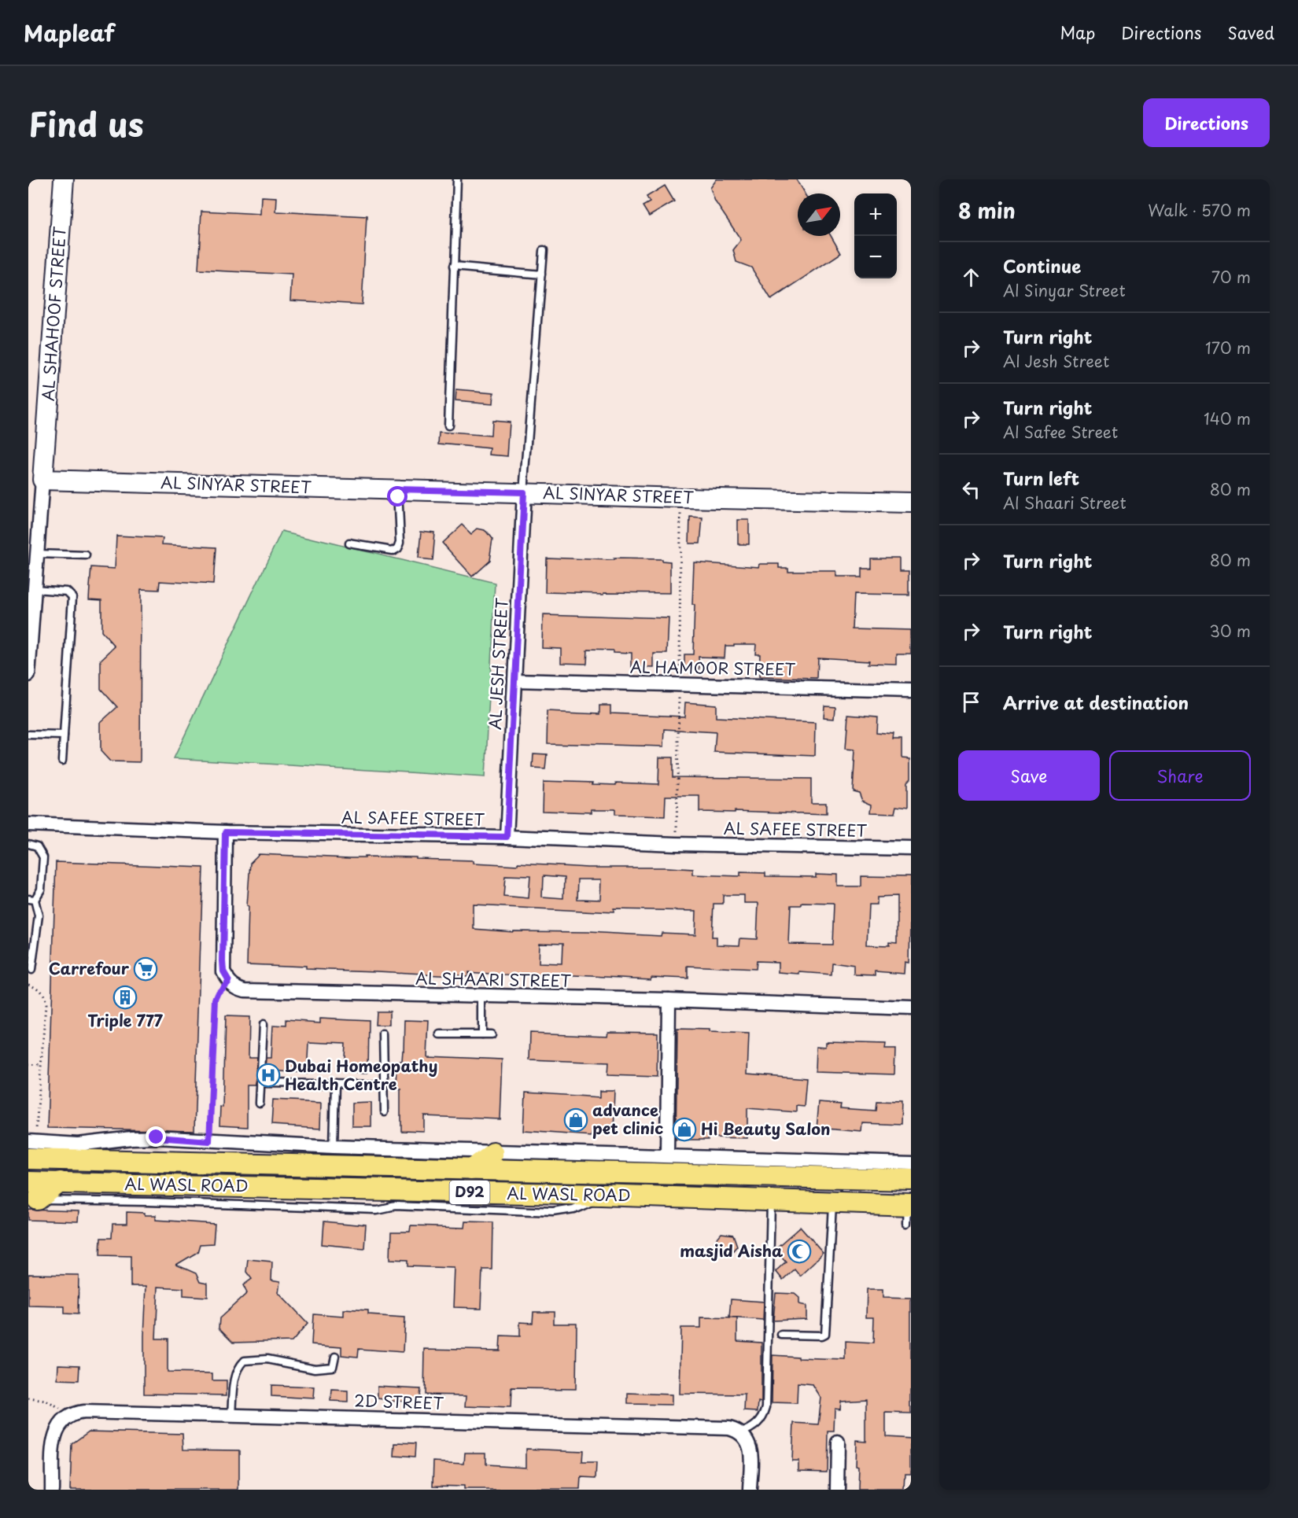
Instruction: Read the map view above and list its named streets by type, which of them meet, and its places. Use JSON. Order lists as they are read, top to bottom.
{
  "streets": {
    "main road": ["AL WASL ROAD", "D92"],
    "street": [
      "AL SHAHOOF STREET",
      "AL SINYAR STREET",
      "AL JESH STREET",
      "AL HAMOOR STREET",
      "AL SAFEE STREET",
      "AL SHAARI STREET",
      "2D STREET"
    ]
  },
  "crossings": [
    ["AL SHAHOOF STREET", "AL SINYAR STREET"],
    ["AL SINYAR STREET", "AL JESH STREET"],
    ["AL JESH STREET", "AL HAMOOR STREET"],
    ["AL JESH STREET", "AL SAFEE STREET"]
  ],
  "places": {
    "supermarket": ["Carrefour"],
    "building": ["Triple 777"],
    "hospital": ["Dubai Homeopathy Health Centre"],
    "shop": ["advance pet clinic", "Hi Beauty Salon"],
    "mosque": ["masjid Aisha"]
  },
  "north": "top right",
  "page": {
    "header": "Mapleaf",
    "nav": ["Map", "Directions", "Saved"],
    "title": "Find us",
    "buttons": [
      "Directions",
      ["Save", "Share"]
    ],
    "heading": ["8 min", "Walk · 570 m"],
    "map_buttons": ["+", "−"],
    "list": [
      ["Continue", "Al Sinyar Street", "70 m"],
      ["Turn right", "Al Jesh Street", "170 m"],
      ["Turn right", "Al Safee Street", "140 m"],
      ["Turn left", "Al Shaari Street", "80 m"],
      ["Turn right", "80 m"],
      ["Turn right", "30 m"],
      "Arrive at destination"
    ]
  }
}
